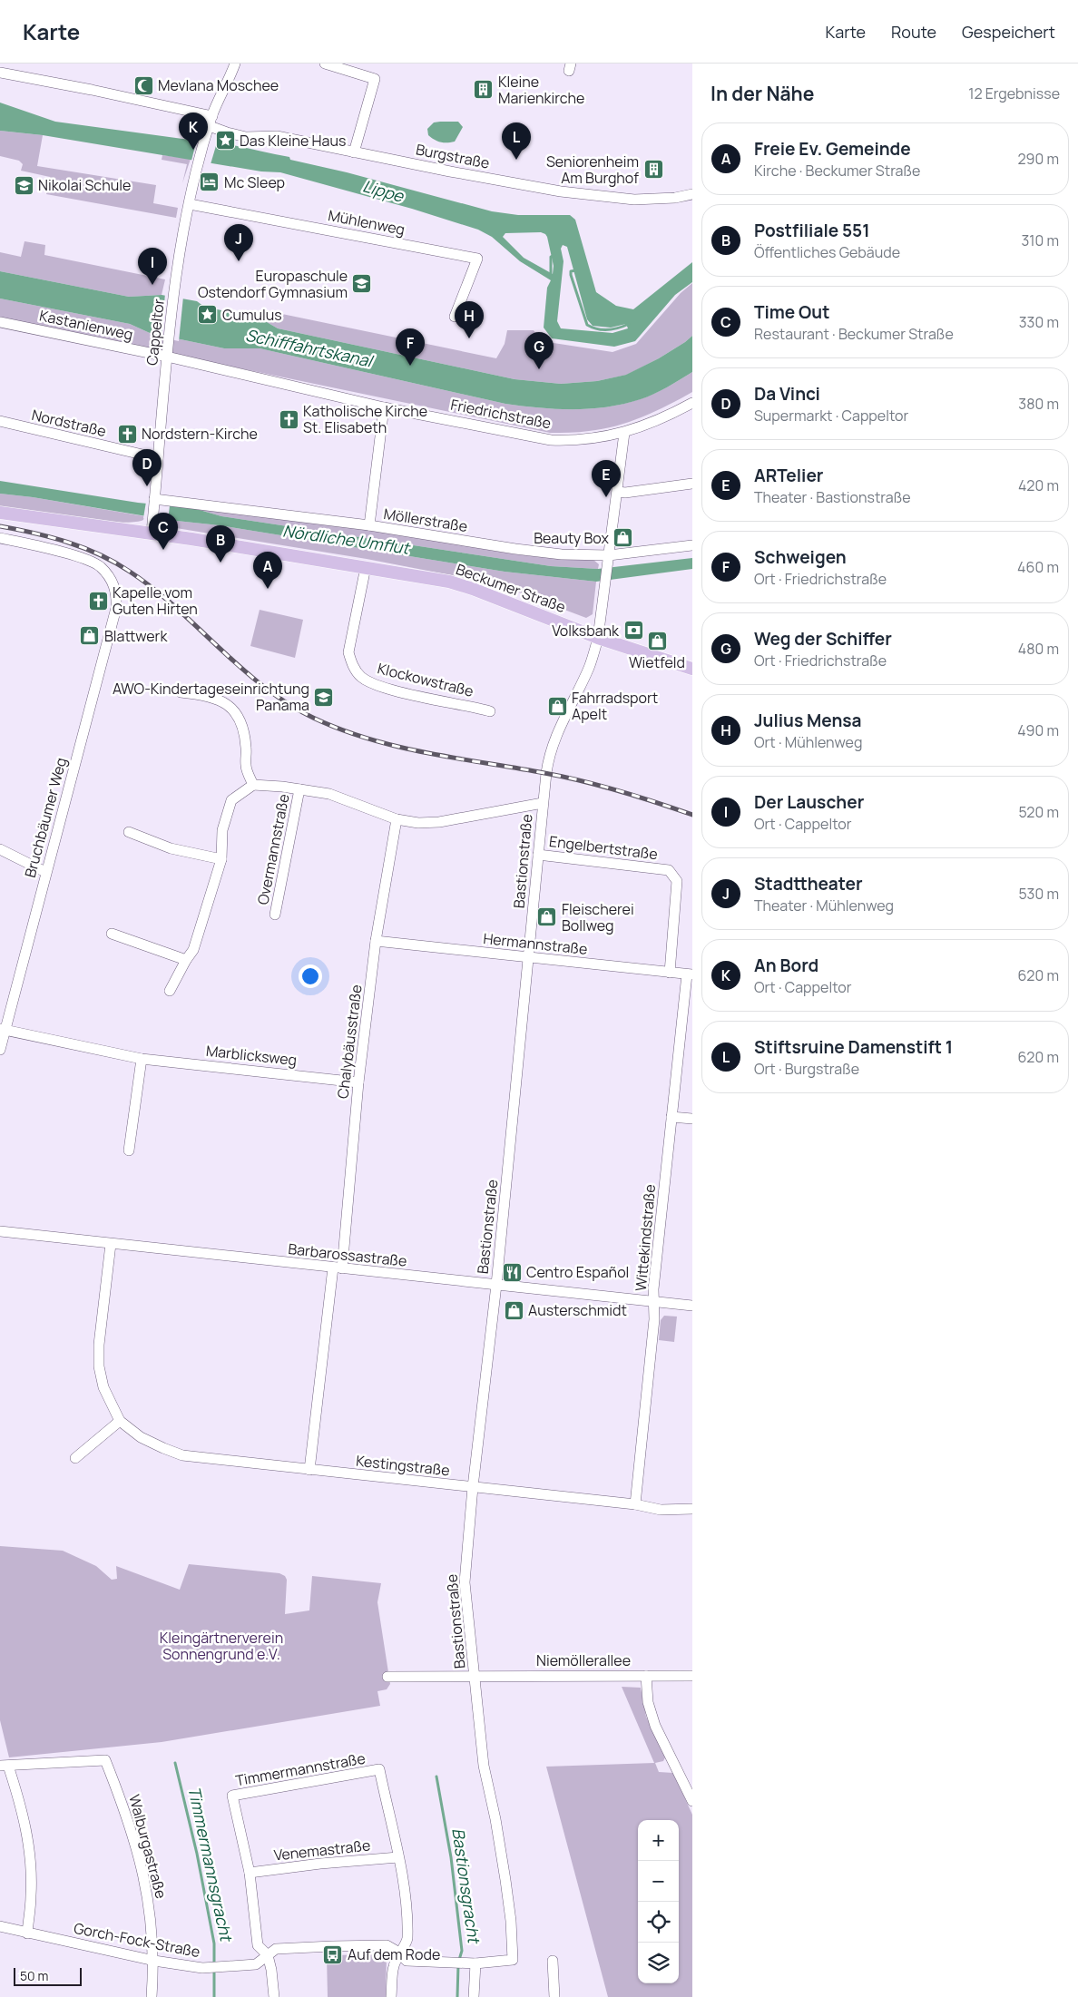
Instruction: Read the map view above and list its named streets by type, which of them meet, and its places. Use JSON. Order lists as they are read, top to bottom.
{
  "streets": {
    "main road": ["Beckumer Straße"],
    "street": [
      "Burgstraße",
      "Mühlenweg",
      "Kastanienweg",
      "Cappeltor",
      "Friedrichstraße",
      "Nordstraße",
      "Möllerstraße",
      "Klockowstraße",
      "Bruchbäumer Weg",
      "Engelbertstraße",
      "Overmannstraße",
      "Bastionstraße",
      "Hermannstraße",
      "Chalybäusstraße",
      "Marblicksweg",
      "Wittekindstraße",
      "Barbarossastraße",
      "Kestingstraße",
      "Niemöllerallee",
      "Timmermannstraße",
      "Walburgastraße",
      "Venemastraße",
      "Gorch-Fock-Straße"
    ]
  },
  "crossings": [
    ["Burgstraße", "Cappeltor"],
    ["Mühlenweg", "Cappeltor"],
    ["Kastanienweg", "Cappeltor"],
    ["Kastanienweg", "Friedrichstraße"],
    ["Cappeltor", "Friedrichstraße"],
    ["Cappeltor", "Nordstraße"],
    ["Cappeltor", "Möllerstraße"],
    ["Cappeltor", "Beckumer Straße"],
    ["Friedrichstraße", "Bastionstraße"],
    ["Möllerstraße", "Bastionstraße"],
    ["Beckumer Straße", "Klockowstraße"],
    ["Beckumer Straße", "Bastionstraße"],
    ["Bruchbäumer Weg", "Marblicksweg"],
    ["Engelbertstraße", "Bastionstraße"],
    ["Engelbertstraße", "Hermannstraße"],
    ["Overmannstraße", "Bastionstraße"],
    ["Overmannstraße", "Chalybäusstraße"],
    ["Bastionstraße", "Hermannstraße"],
    ["Bastionstraße", "Barbarossastraße"],
    ["Bastionstraße", "Kestingstraße"],
    ["Bastionstraße", "Niemöllerallee"],
    ["Bastionstraße", "Gorch-Fock-Straße"],
    ["Hermannstraße", "Chalybäusstraße"],
    ["Hermannstraße", "Wittekindstraße"],
    ["Chalybäusstraße", "Marblicksweg"],
    ["Chalybäusstraße", "Barbarossastraße"],
    ["Chalybäusstraße", "Kestingstraße"],
    ["Wittekindstraße", "Barbarossastraße"],
    ["Wittekindstraße", "Kestingstraße"],
    ["Barbarossastraße", "Kestingstraße"],
    ["Timmermannstraße", "Venemastraße"],
    ["Timmermannstraße", "Gorch-Fock-Straße"],
    ["Walburgastraße", "Gorch-Fock-Straße"]
  ],
  "water": [
    "Lippe",
    "Schifffahrtskanal",
    "Nördliche Umflut",
    "Timmermannsgracht",
    "Bastionsgracht"
  ],
  "parks": ["Kleingärtnerverein Sonnengrund e.V."],
  "places": {
    "mosque": ["Mevlana Moschee"],
    "building": ["Kleine Marienkirche", "Seniorenheim Am Burghof"],
    "place": ["Das Kleine Haus", "Cumulus"],
    "hotel": ["Mc Sleep"],
    "school or university": ["Nikolai Schule", "Europaschule Ostendorf Gymnasium", "AWO-Kindertageseinrichtung Panama"],
    "church": ["Katholische Kirche St. Elisabeth", "Nordstern-Kirche", "Kapelle vom Guten Hirten"],
    "shop": [
      "Beauty Box",
      "Blattwerk",
      "Wietfeld",
      "Fahrradsport Apelt",
      "Fleischerei Bollweg",
      "Austerschmidt"
    ],
    "bank": ["Volksbank"],
    "restaurant": ["Centro Español"],
    "bus stop": ["Auf dem Rode"]
  },
  "scale_bar": "50 m",
  "page": {
    "header": "Karte",
    "nav": ["Karte", "Route", "Gespeichert"],
    "heading": ["In der Nähe", "12 Ergebnisse"],
    "pins": [
      "K",
      "L",
      "J",
      "I",
      "H",
      "F",
      "G",
      "D",
      "E",
      "C",
      "B",
      "A"
    ],
    "list": [
      {
        "mark": "A",
        "name": "Freie Ev. Gemeinde",
        "note": "Kirche · Beckumer Straße",
        "value": "290 m"
      },
      {
        "mark": "B",
        "name": "Postfiliale 551",
        "note": "Öffentliches Gebäude",
        "value": "310 m"
      },
      {
        "mark": "C",
        "name": "Time Out",
        "note": "Restaurant · Beckumer Straße",
        "value": "330 m"
      },
      {
        "mark": "D",
        "name": "Da Vinci",
        "note": "Supermarkt · Cappeltor",
        "value": "380 m"
      },
      {
        "mark": "E",
        "name": "ARTelier",
        "note": "Theater · Bastionstraße",
        "value": "420 m"
      },
      {
        "mark": "F",
        "name": "Schweigen",
        "note": "Ort · Friedrichstraße",
        "value": "460 m"
      },
      {
        "mark": "G",
        "name": "Weg der Schiffer",
        "note": "Ort · Friedrichstraße",
        "value": "480 m"
      },
      {
        "mark": "H",
        "name": "Julius Mensa",
        "note": "Ort · Mühlenweg",
        "value": "490 m"
      },
      {
        "mark": "I",
        "name": "Der Lauscher",
        "note": "Ort · Cappeltor",
        "value": "520 m"
      },
      {
        "mark": "J",
        "name": "Stadttheater",
        "note": "Theater · Mühlenweg",
        "value": "530 m"
      },
      {
        "mark": "K",
        "name": "An Bord",
        "note": "Ort · Cappeltor",
        "value": "620 m"
      },
      {
        "mark": "L",
        "name": "Stiftsruine Damenstift 1",
        "note": "Ort · Burgstraße",
        "value": "620 m"
      }
    ],
    "map_buttons": ["+", "−"],
    "scale": "50 m"
  }
}
